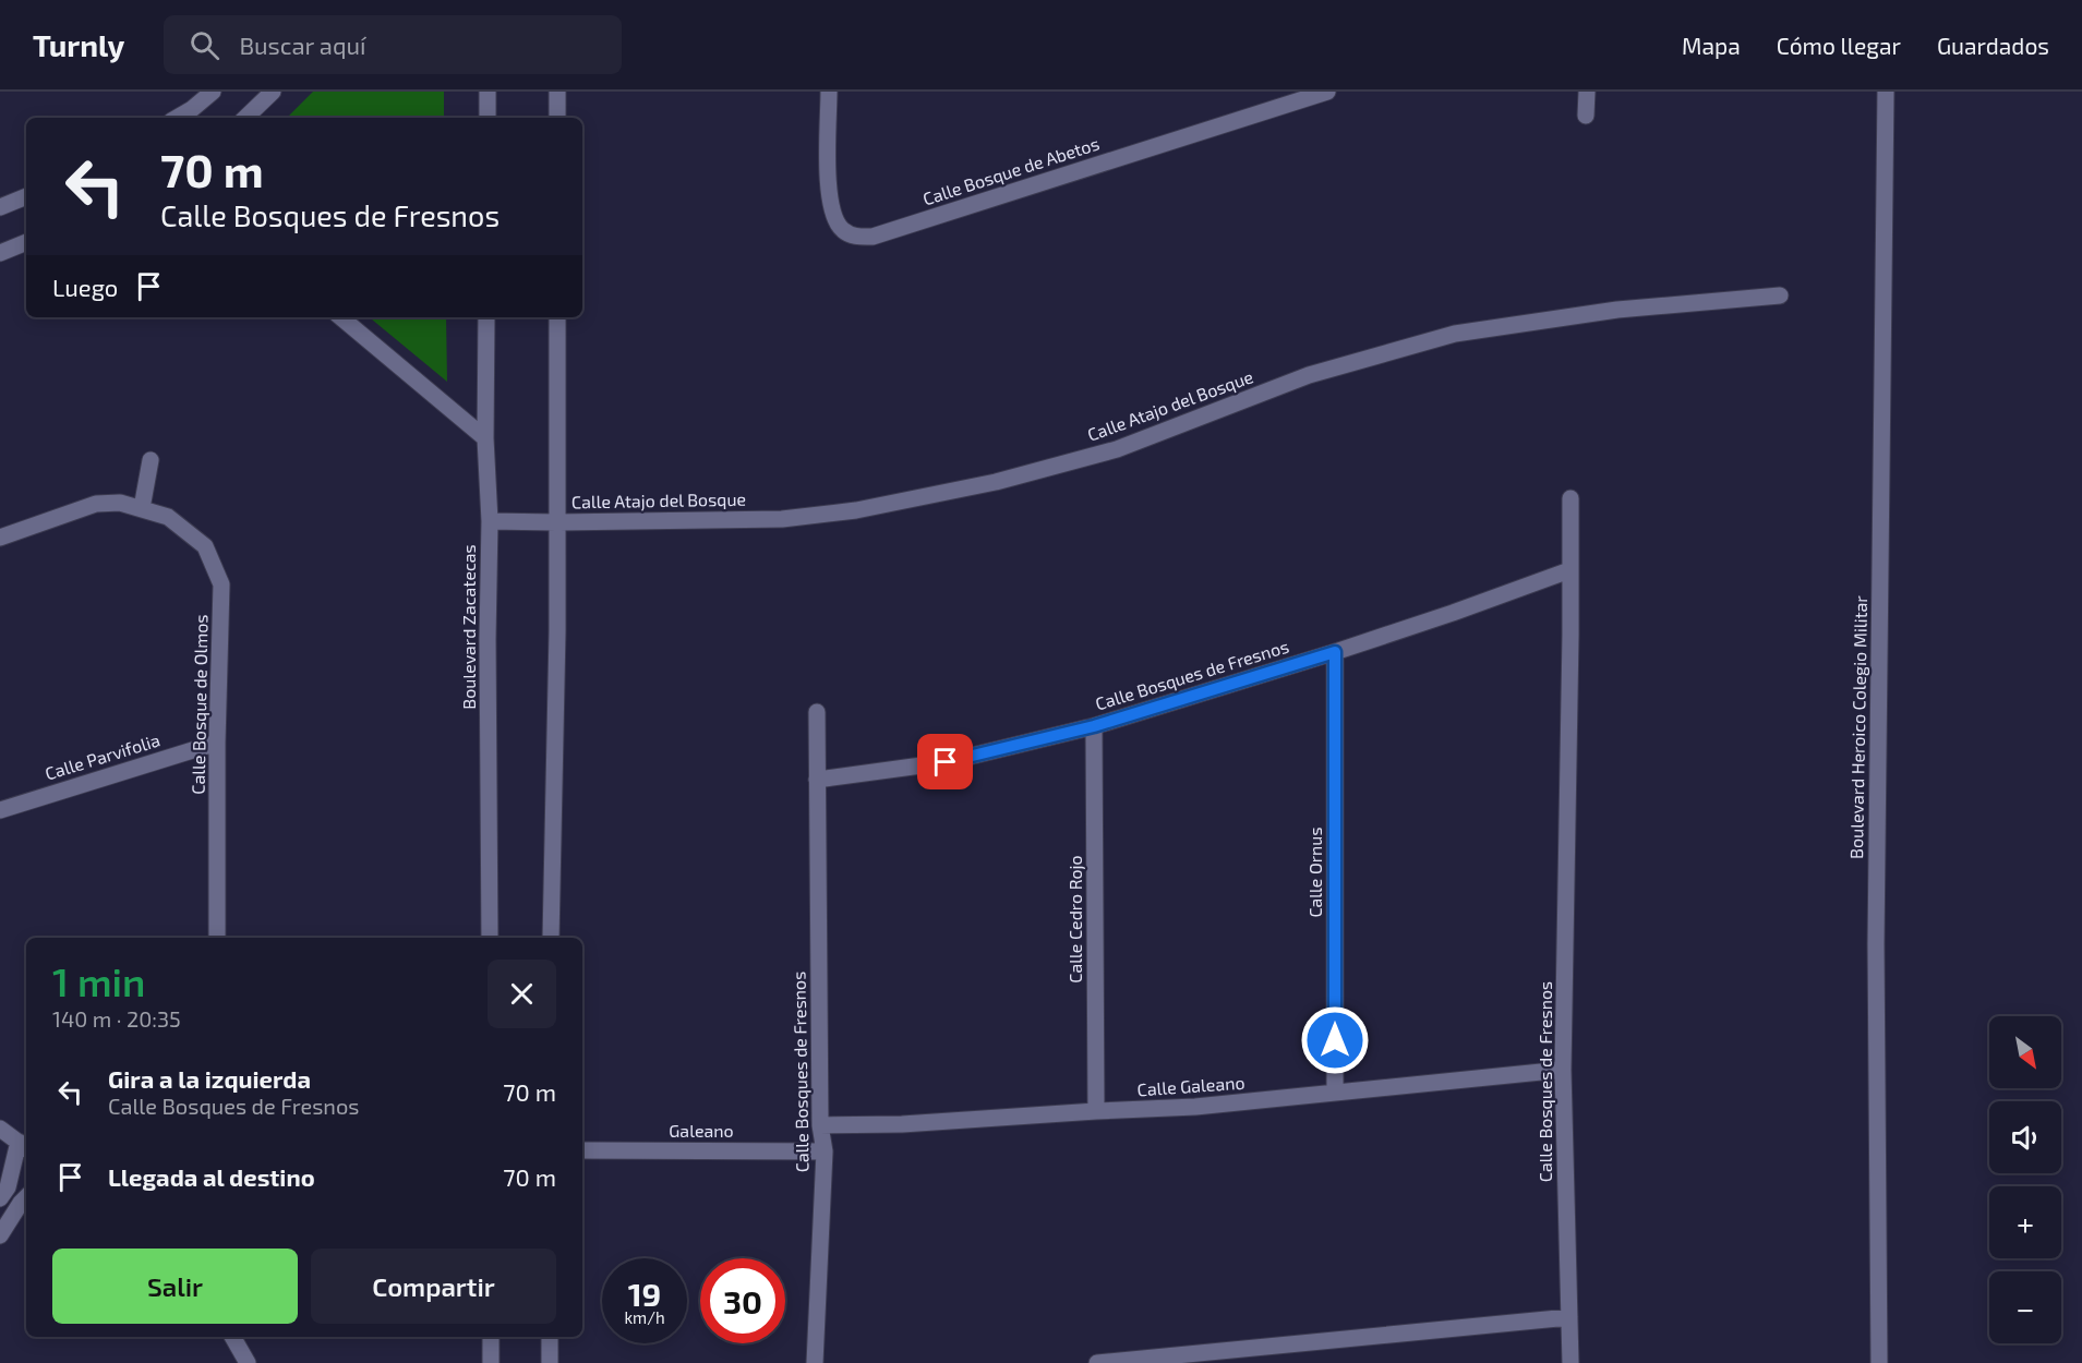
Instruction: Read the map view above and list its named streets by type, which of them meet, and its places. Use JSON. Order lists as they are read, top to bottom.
{
  "streets": {
    "street": [
      "Calle Bosque de Abetos",
      "Calle Atajo del Bosque",
      "Boulevard Zacatecas",
      "Calle Bosques de Fresnos",
      "Calle Bosque de Olmos",
      "Boulevard Heroico Colegio Militar",
      "Calle Parvifolia",
      "Calle Ornus",
      "Calle Cedro Rojo",
      "Calle Galeano",
      "Galeano"
    ]
  },
  "crossings": [
    ["Calle Atajo del Bosque", "Boulevard Zacatecas"],
    ["Calle Bosques de Fresnos", "Calle Ornus"],
    ["Calle Bosques de Fresnos", "Calle Cedro Rojo"],
    ["Calle Bosques de Fresnos", "Calle Galeano"],
    ["Calle Bosques de Fresnos", "Galeano"],
    ["Calle Bosque de Olmos", "Calle Parvifolia"],
    ["Calle Ornus", "Calle Galeano"],
    ["Calle Cedro Rojo", "Calle Galeano"]
  ],
  "north": "bottom right",
  "page": {
    "header": "Turnly",
    "search": "Buscar aquí",
    "nav": ["Mapa", "Cómo llegar", "Guardados"],
    "turn": ["70 m", "Calle Bosques de Fresnos"],
    "then": "Luego",
    "heading": ["1 min", "140 m · 20:35"],
    "map_buttons": ["+", "−"],
    "list": [
      {
        "name": "Gira a la izquierda",
        "note": "Calle Bosques de Fresnos",
        "value": "70 m"
      },
      {
        "name": "Llegada al destino",
        "value": "70 m"
      }
    ],
    "buttons": ["Salir", "Compartir"],
    "speed": "19 km/h",
    "limit": "30"
  }
}
